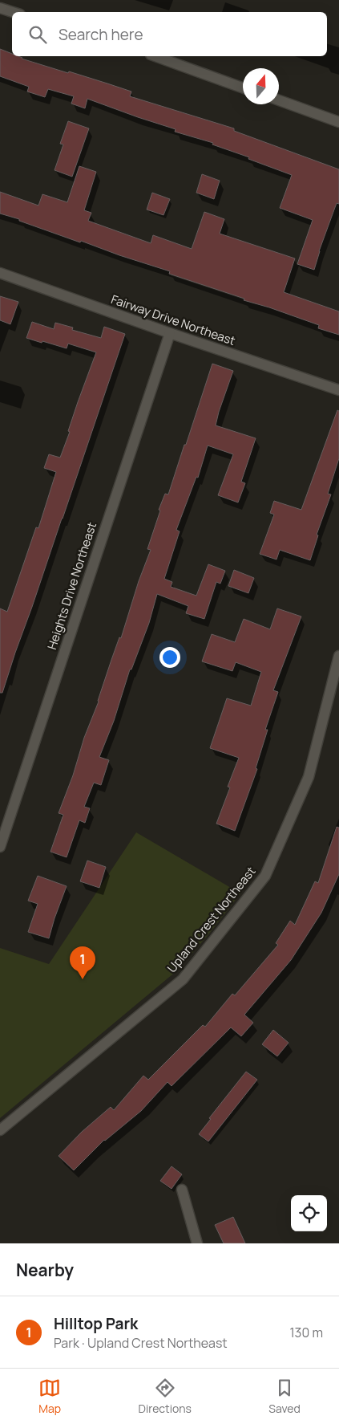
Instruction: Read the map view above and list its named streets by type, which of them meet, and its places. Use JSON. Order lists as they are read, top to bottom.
{
  "streets": {
    "street": ["Fairway Drive Northeast", "Heights Drive Northeast", "Upland Crest Northeast"]
  },
  "crossings": [
    ["Fairway Drive Northeast", "Heights Drive Northeast"]
  ],
  "north": "top",
  "page": {
    "search": "Search here",
    "pins": "1",
    "heading": "Nearby",
    "list": [
      {
        "mark": "1",
        "name": "Hilltop Park",
        "note": "Park · Upland Crest Northeast",
        "value": "130 m"
      }
    ],
    "nav": ["Map", "Directions", "Saved"]
  }
}
